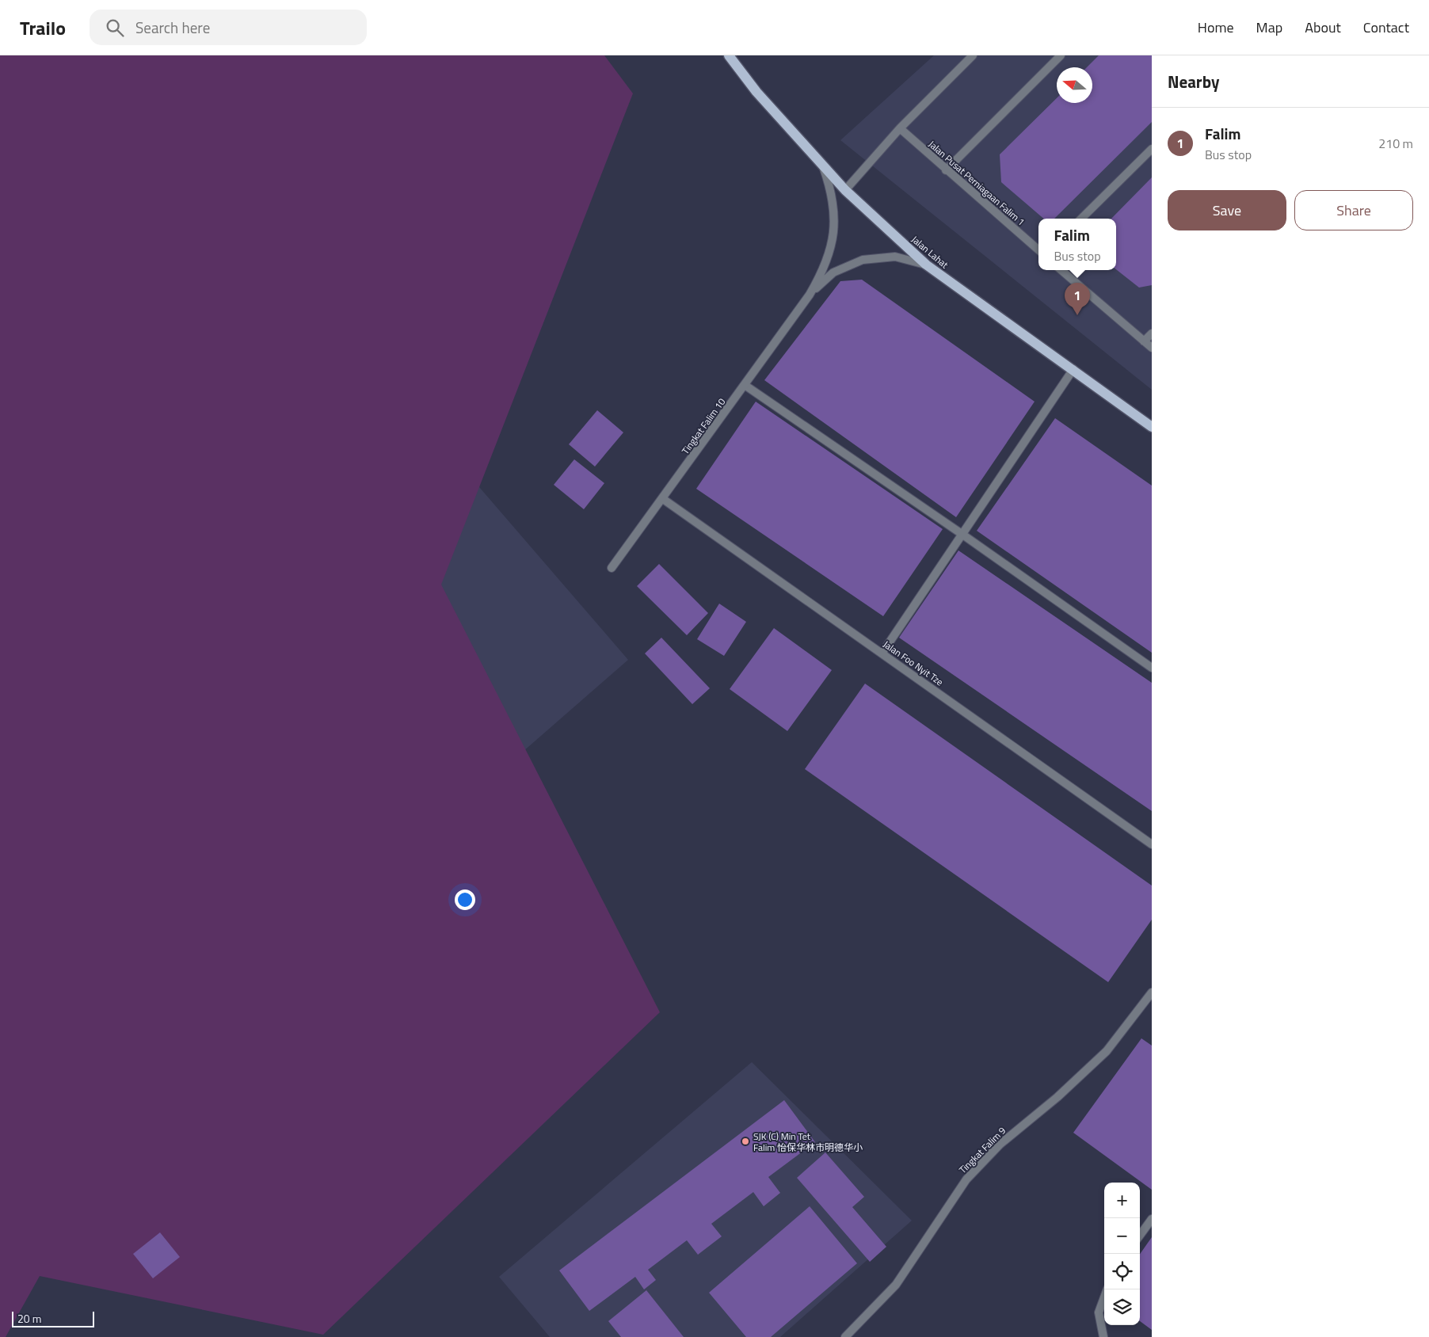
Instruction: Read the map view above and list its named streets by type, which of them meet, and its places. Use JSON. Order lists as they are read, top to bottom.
{
  "streets": {
    "main road": ["Jalan Lahat"],
    "street": [
      "Jalan Pusat Perniagaan Falim 1",
      "Tingkat Falim 10",
      "Jalan Foo Nyit Tze",
      "Tingkat Falim 9"
    ]
  },
  "crossings": [
    ["Tingkat Falim 10", "Jalan Foo Nyit Tze"]
  ],
  "places": ["SJK (C) Min Tet Falim 怡保华林市明德华小"],
  "scale_bar": "20 m",
  "north": "left",
  "page": {
    "header": "Trailo",
    "search": "Search here",
    "nav": [
      "Home",
      "Map",
      "About",
      "Contact"
    ],
    "heading": "Nearby",
    "list": [
      {
        "mark": "1",
        "name": "Falim",
        "note": "Bus stop",
        "value": "210 m"
      }
    ],
    "buttons": ["Save", "Share"],
    "popup": ["Falim", "Bus stop"],
    "pins": "1",
    "map_buttons": ["+", "−"],
    "scale": "20 m"
  }
}
